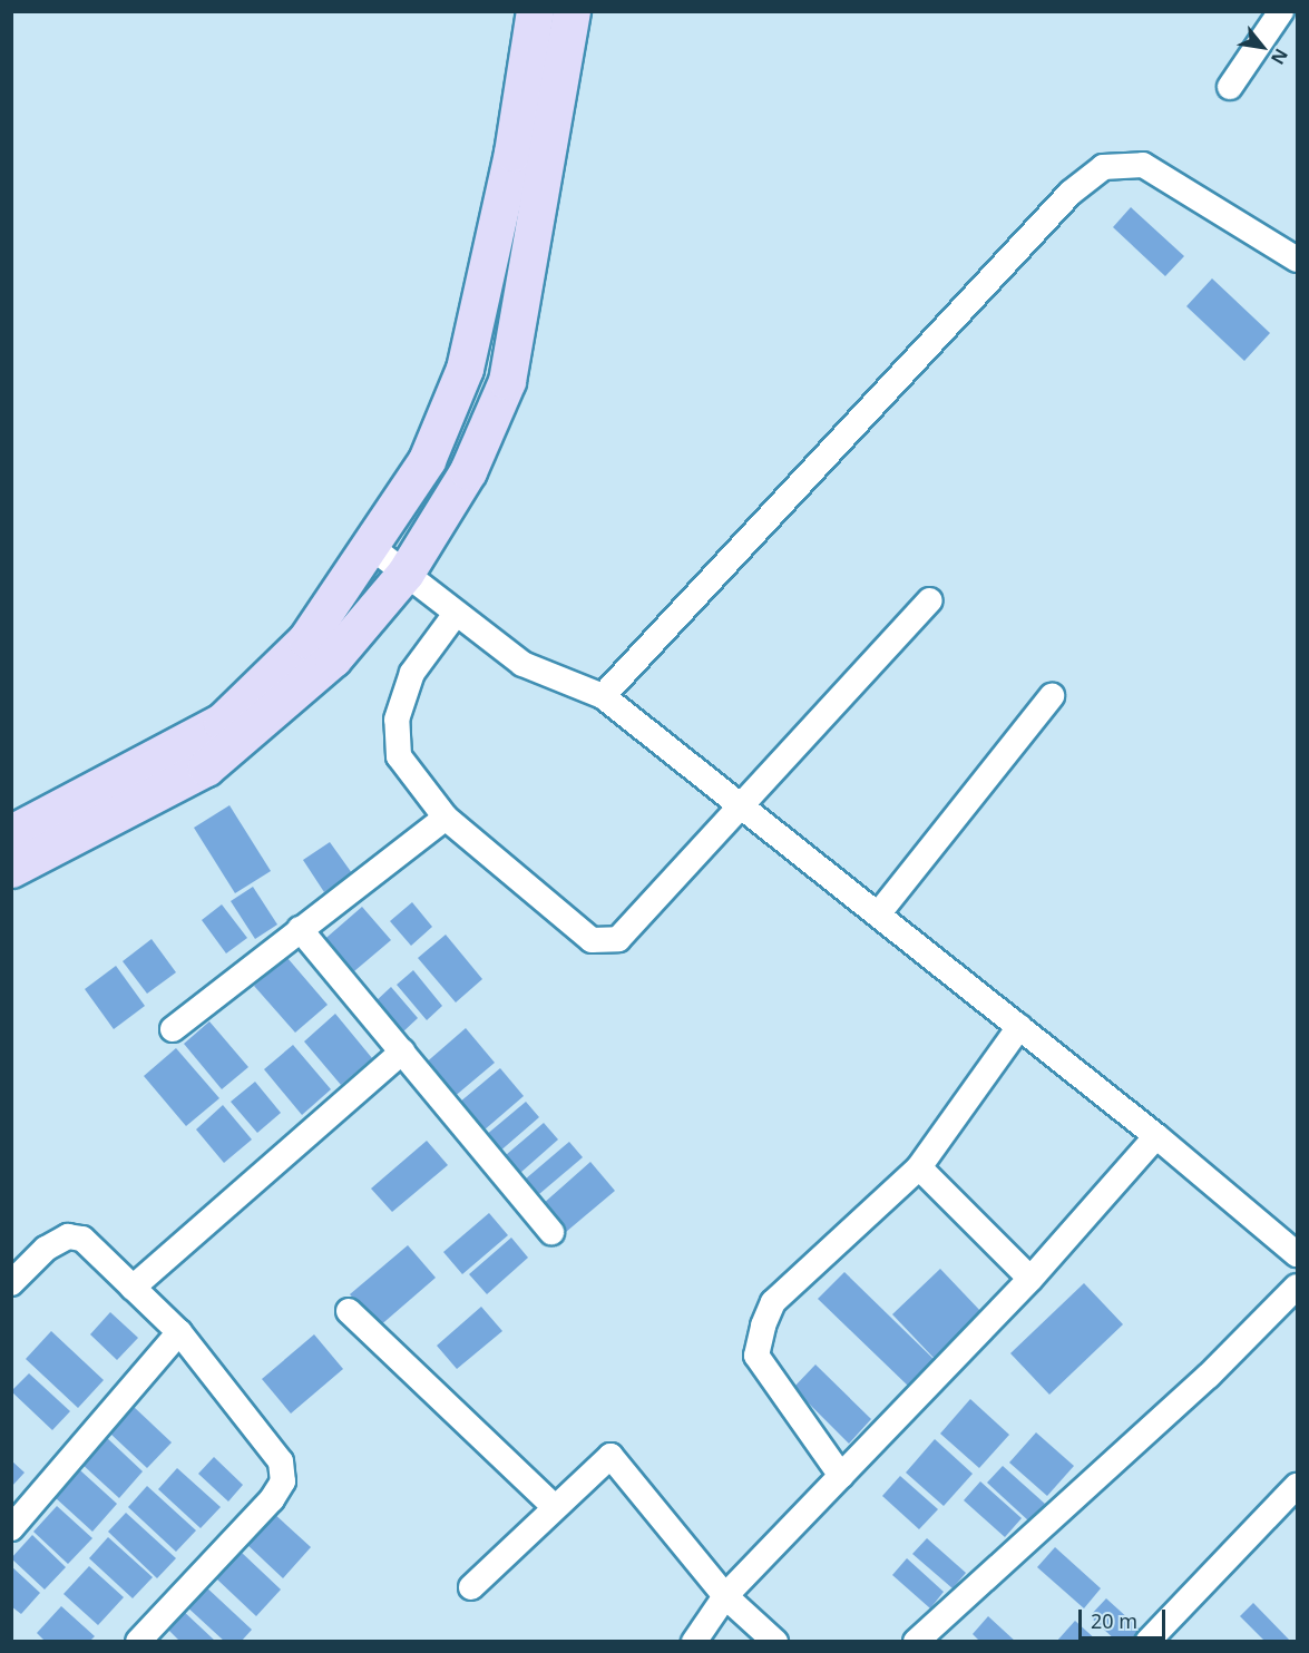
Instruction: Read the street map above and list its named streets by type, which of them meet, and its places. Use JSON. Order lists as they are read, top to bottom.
{
  "scale_bar": "20 m",
  "north": "bottom right"
}
